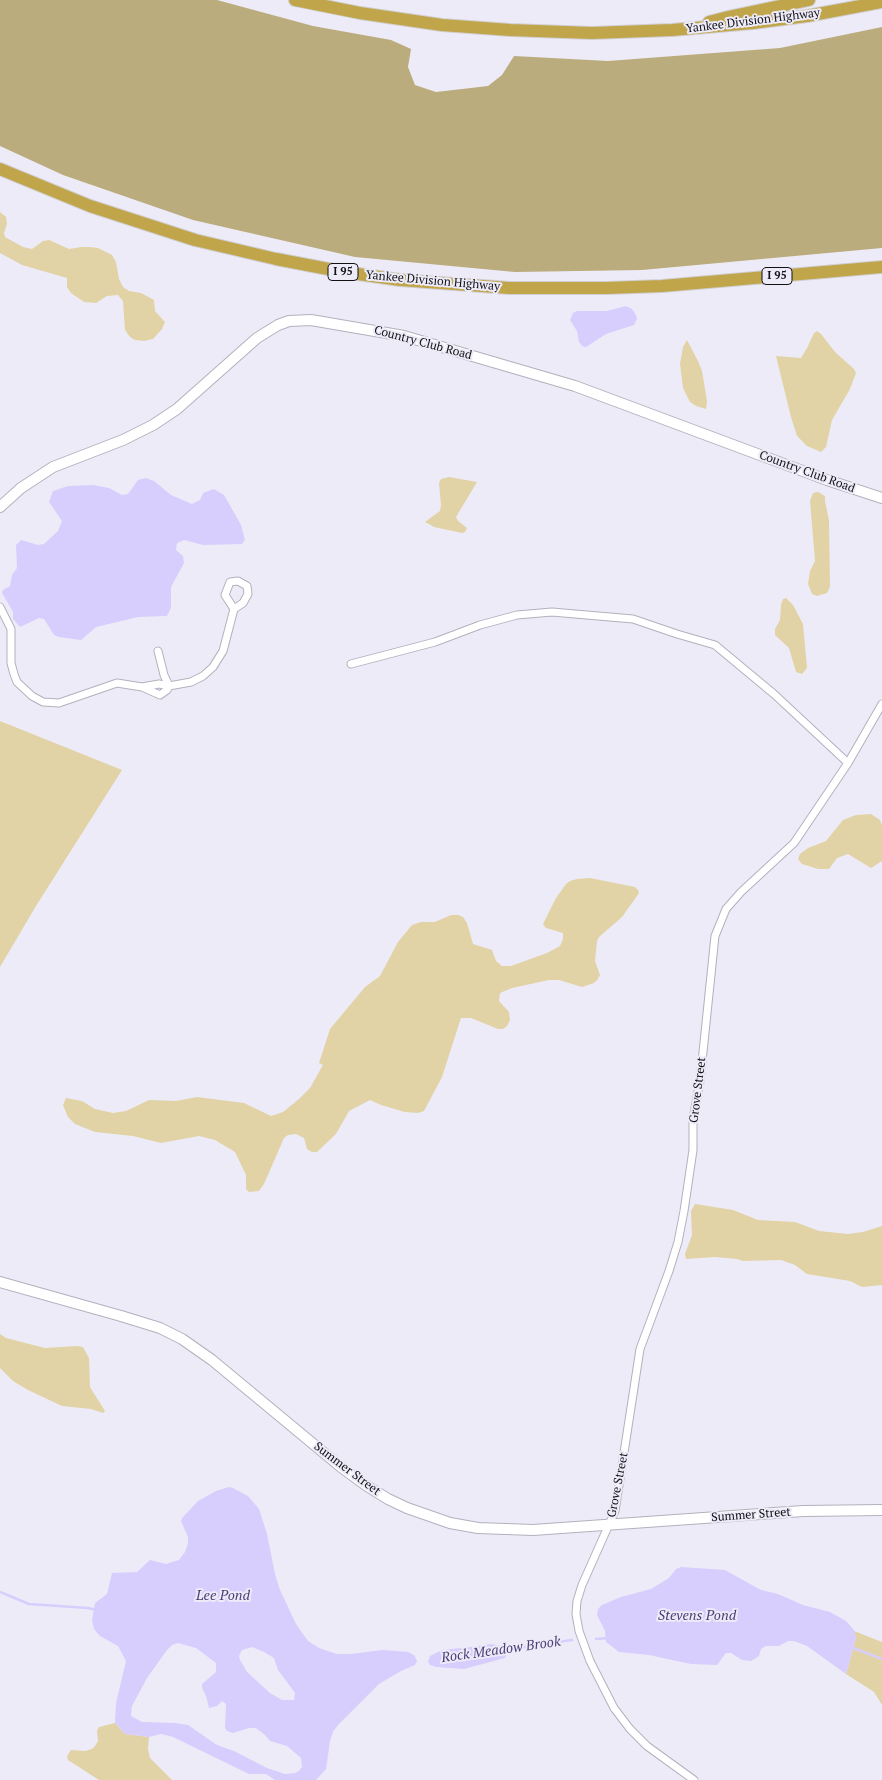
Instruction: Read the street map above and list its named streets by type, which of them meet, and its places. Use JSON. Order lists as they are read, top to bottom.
{
  "streets": {
    "highway": ["Yankee Division Highway", "I 95"],
    "street": ["Country Club Road", "Grove Street", "Summer Street"]
  },
  "crossings": [
    ["Grove Street", "Summer Street"]
  ],
  "water": ["Lee Pond", "Stevens Pond", "Rock Meadow Brook"]
}
